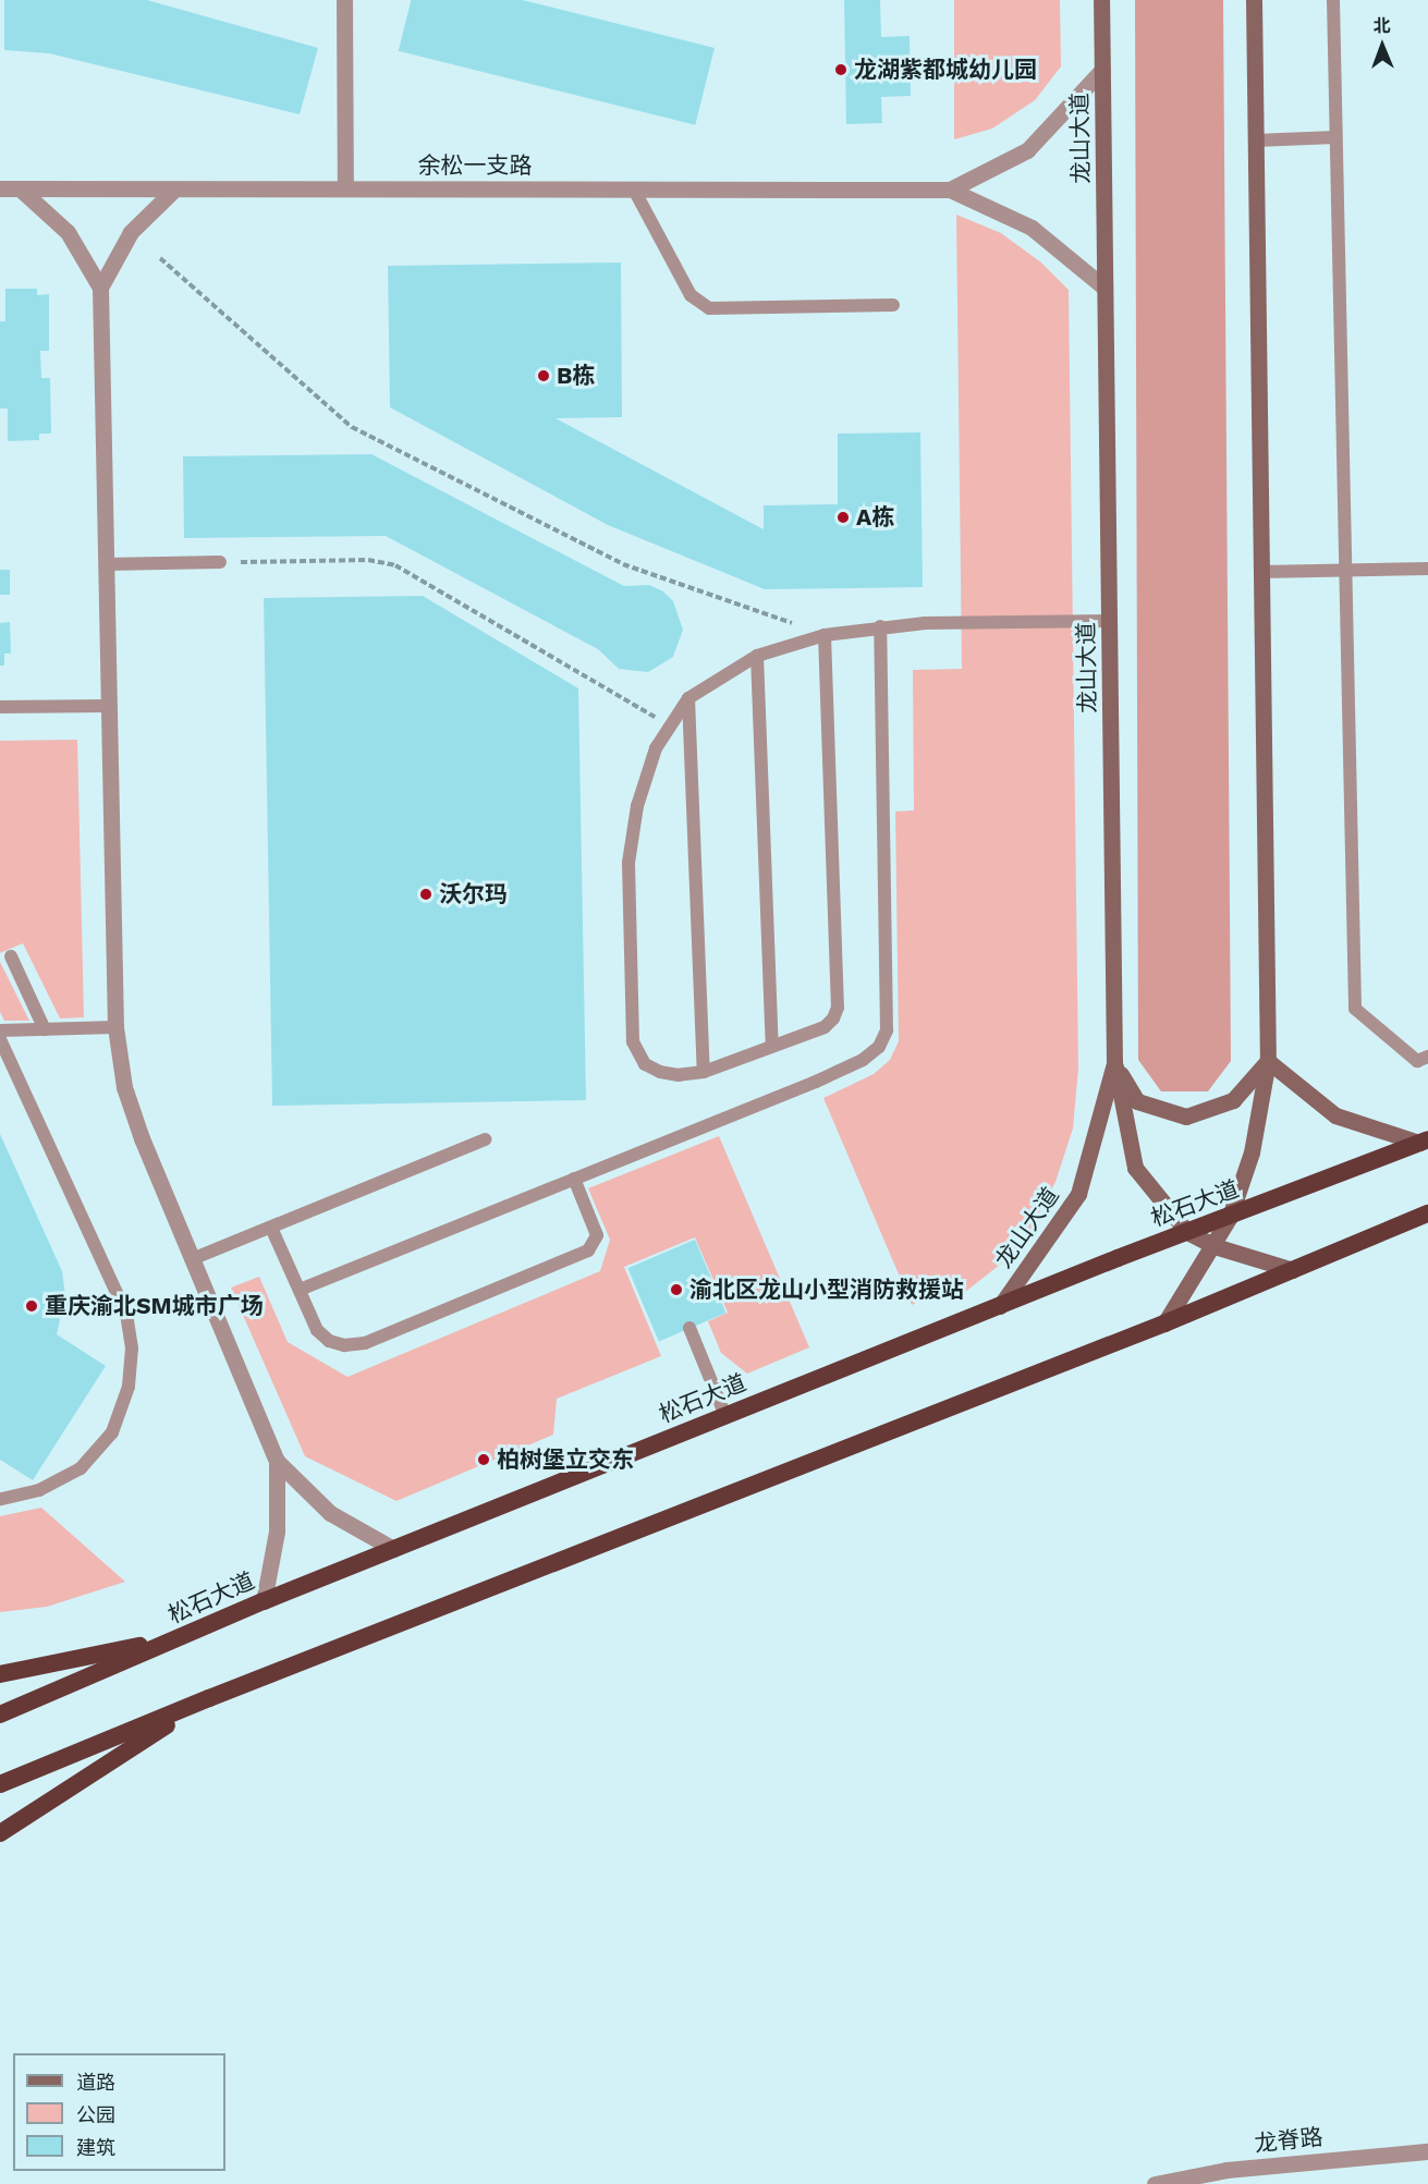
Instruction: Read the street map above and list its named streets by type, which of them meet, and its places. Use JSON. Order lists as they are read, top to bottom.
{
  "streets": {
    "highway": ["松石大道"],
    "main road": ["龙山大道"],
    "street": ["余松一支路", "龙脊路"]
  },
  "crossings": [
    ["龙山大道", "松石大道"]
  ],
  "places": [
    "龙湖紫都城幼儿园",
    "B栋",
    "A栋",
    "沃尔玛",
    "渝北区龙山小型消防救援站",
    "重庆渝北SM城市广场",
    "柏树堡立交东"
  ],
  "legend": ["道路", "公园", "建筑"],
  "north": "top"
}
